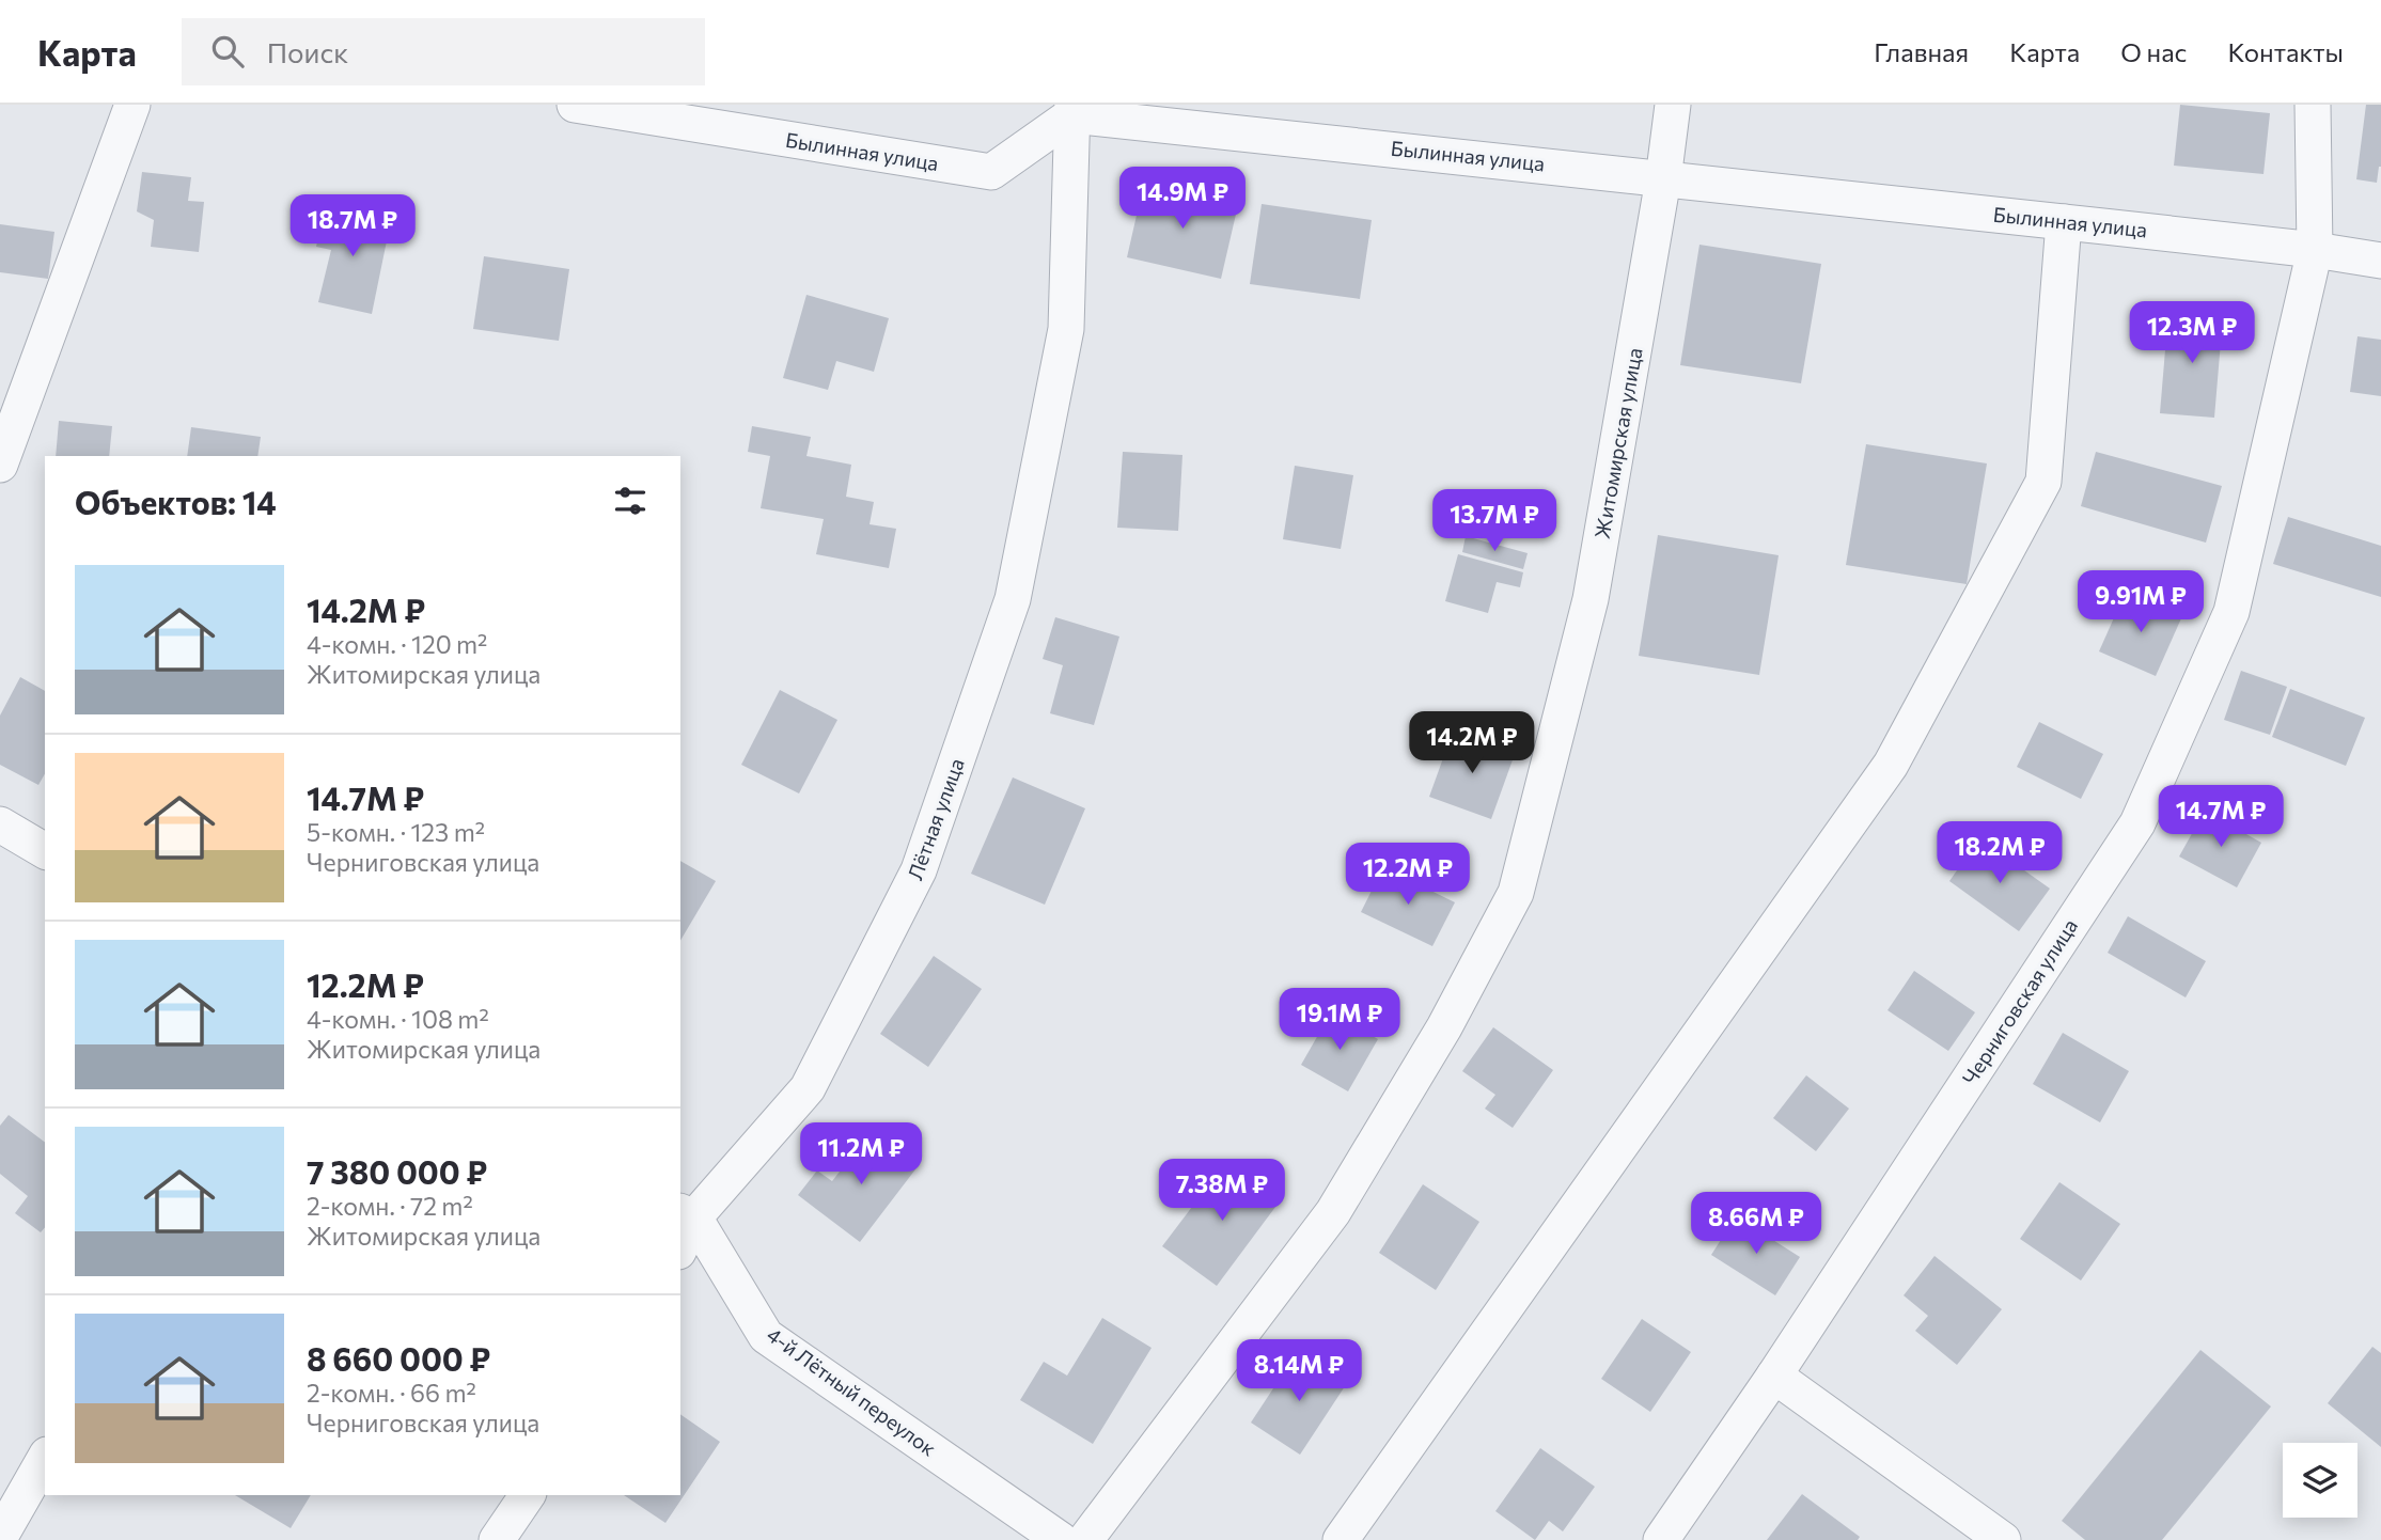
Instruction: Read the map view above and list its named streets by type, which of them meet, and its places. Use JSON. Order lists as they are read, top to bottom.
{
  "streets": {
    "street": [
      "Былинная улица",
      "Житомирская улица",
      "Лётная улица",
      "Черниговская улица",
      "4-й Лётный переулок"
    ]
  },
  "crossings": [
    ["Былинная улица", "Житомирская улица"],
    ["Былинная улица", "Лётная улица"],
    ["Былинная улица", "Черниговская улица"],
    ["Лётная улица", "4-й Лётный переулок"]
  ],
  "page": {
    "header": "Карта",
    "search": "Поиск",
    "nav": [
      "Главная",
      "Карта",
      "О нас",
      "Контакты"
    ],
    "price": [
      "14.9M ₽",
      "18.7M ₽",
      "12.3M ₽",
      "13.7M ₽",
      "9.91M ₽",
      "14.2M ₽",
      "14.7M ₽",
      "18.2M ₽",
      "12.2M ₽",
      "19.1M ₽",
      "11.2M ₽",
      "7.38M ₽",
      "8.66M ₽",
      "8.14M ₽"
    ],
    "heading": "Объектов: 14",
    "list": [
      {
        "name": "14.2M ₽",
        "note": "4-комн. · 120 m² · Житомирская улица"
      },
      {
        "name": "14.7M ₽",
        "note": "5-комн. · 123 m² · Черниговская улица"
      },
      {
        "name": "12.2M ₽",
        "note": "4-комн. · 108 m² · Житомирская улица"
      },
      {
        "name": "7 380 000 ₽",
        "note": "2-комн. · 72 m² · Житомирская улица"
      },
      {
        "name": "8 660 000 ₽",
        "note": "2-комн. · 66 m² · Черниговская улица"
      }
    ]
  }
}
